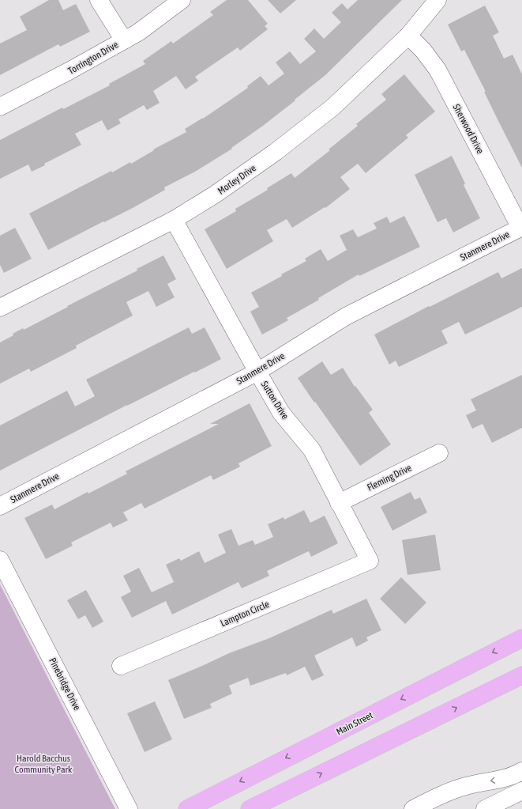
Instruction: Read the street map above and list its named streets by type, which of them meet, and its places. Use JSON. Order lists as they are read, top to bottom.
{
  "streets": {
    "main road": ["Main Street"],
    "street": [
      "Torrington Drive",
      "Sherwood Drive",
      "Morley Drive",
      "Stanmere Drive",
      "Sutton Drive",
      "Fleming Drive",
      "Lampton Circle",
      "Pinebridge Drive"
    ]
  },
  "crossings": [
    ["Sherwood Drive", "Morley Drive"],
    ["Sherwood Drive", "Stanmere Drive"],
    ["Morley Drive", "Sutton Drive"],
    ["Stanmere Drive", "Sutton Drive"],
    ["Sutton Drive", "Fleming Drive"],
    ["Sutton Drive", "Lampton Circle"]
  ],
  "parks": ["Harold Bacchus Community Park"]
}
